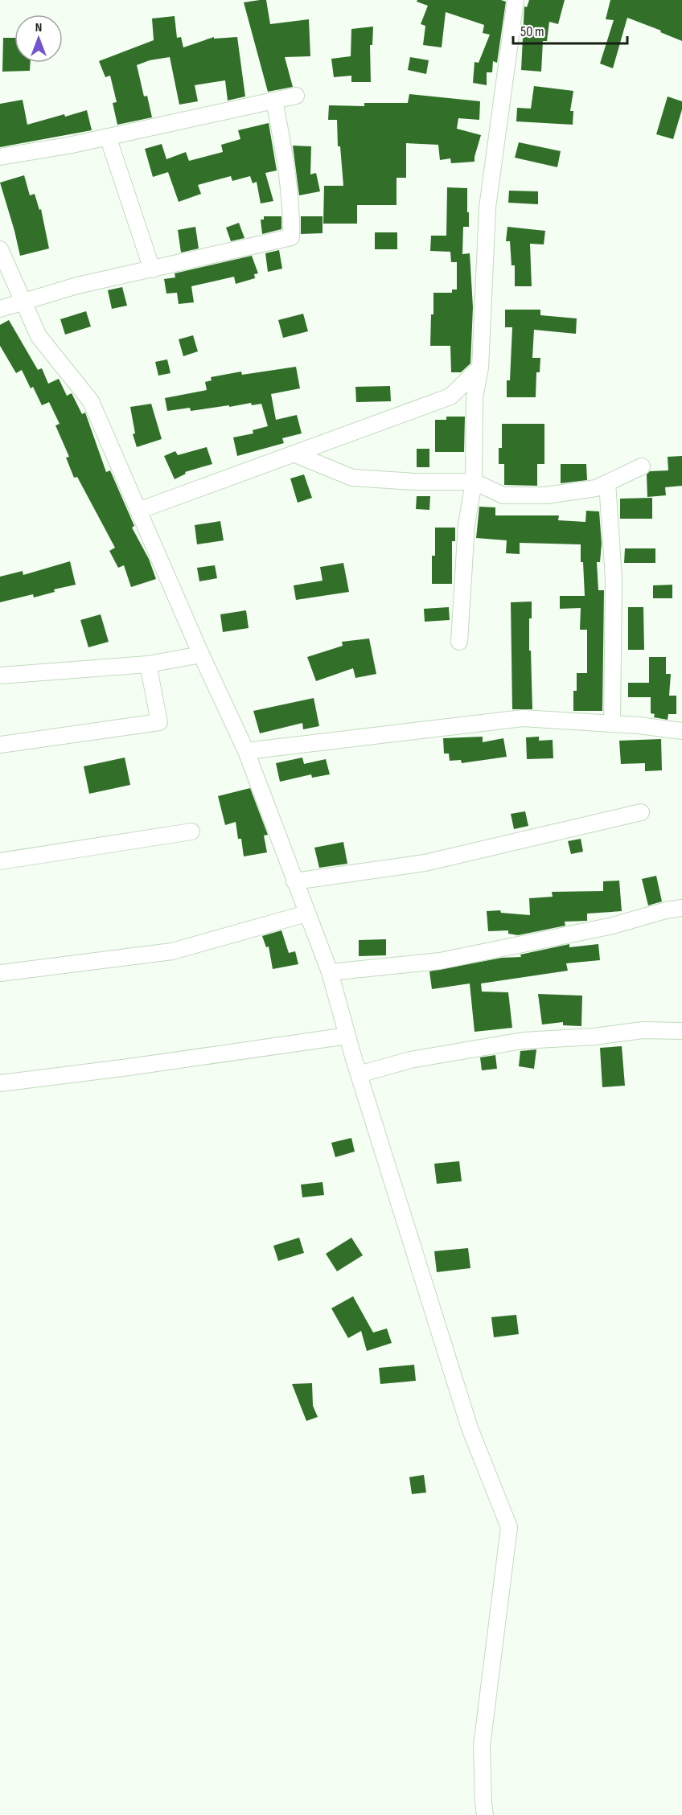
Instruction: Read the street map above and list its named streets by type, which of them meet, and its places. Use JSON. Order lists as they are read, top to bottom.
{
  "scale_bar": "50 m",
  "north": "top"
}
